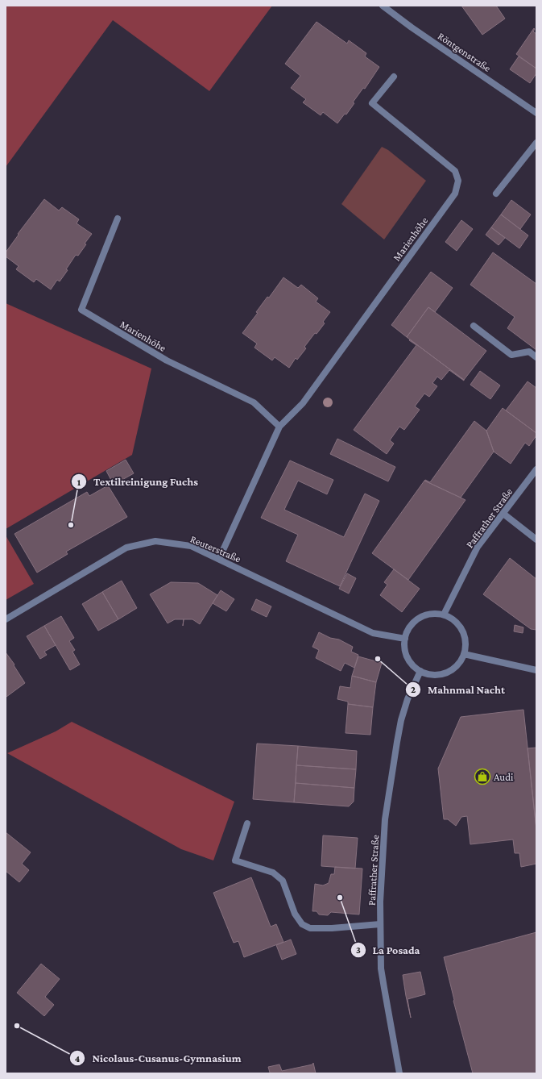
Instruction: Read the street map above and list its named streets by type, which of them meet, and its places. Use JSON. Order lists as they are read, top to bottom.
{
  "streets": {
    "street": [
      "Röntgenstraße",
      "Marienhöhe",
      "Paffrather Straße",
      "Reuterstraße"
    ]
  },
  "crossings": [
    ["Marienhöhe", "Reuterstraße"],
    ["Paffrather Straße", "Reuterstraße"]
  ],
  "places": {
    "other": [
      "Textilreinigung Fuchs",
      "Mahnmal Nacht",
      "La Posada",
      "Nicolaus-Cusanus-Gymnasium"
    ],
    "shop": ["Audi"]
  }
}
